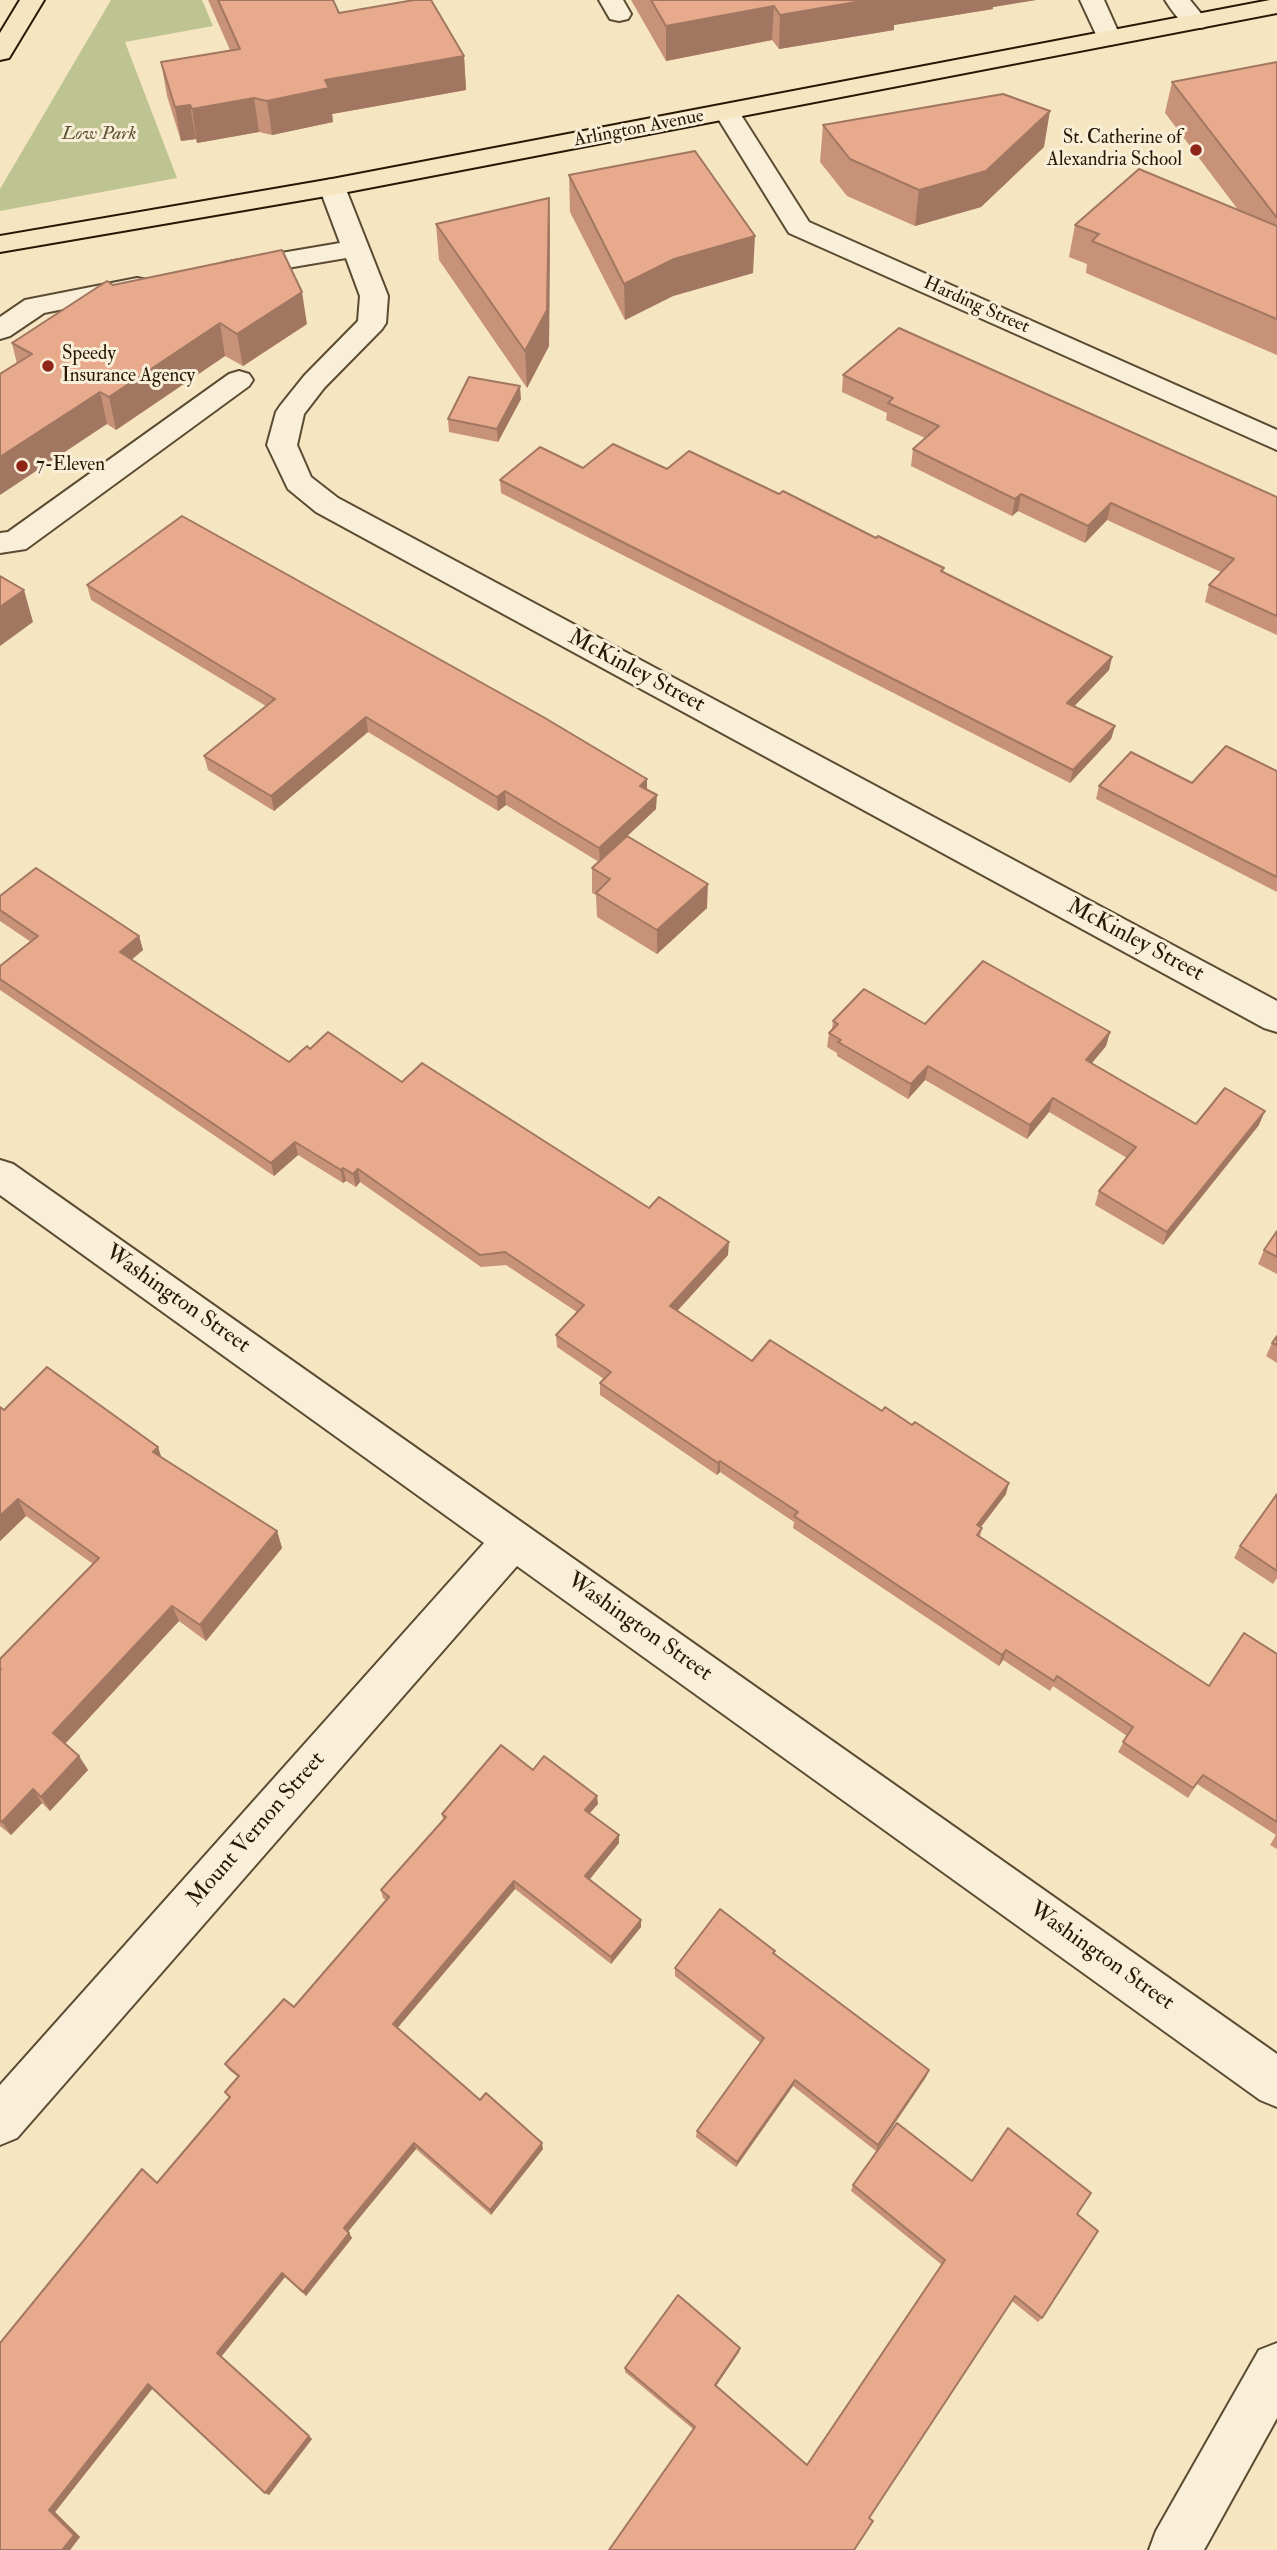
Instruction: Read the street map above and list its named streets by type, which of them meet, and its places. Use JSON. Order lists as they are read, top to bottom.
{
  "streets": {
    "main road": ["Arlington Avenue"],
    "street": [
      "Harding Street",
      "McKinley Street",
      "Washington Street",
      "Mount Vernon Street"
    ]
  },
  "crossings": [
    ["Arlington Avenue", "Harding Street"],
    ["Arlington Avenue", "McKinley Street"],
    ["Washington Street", "Mount Vernon Street"]
  ],
  "parks": ["Low Park"],
  "places": ["St. Catherine of Alexandria School", "Speedy Insurance Agency", "7-Eleven"]
}
